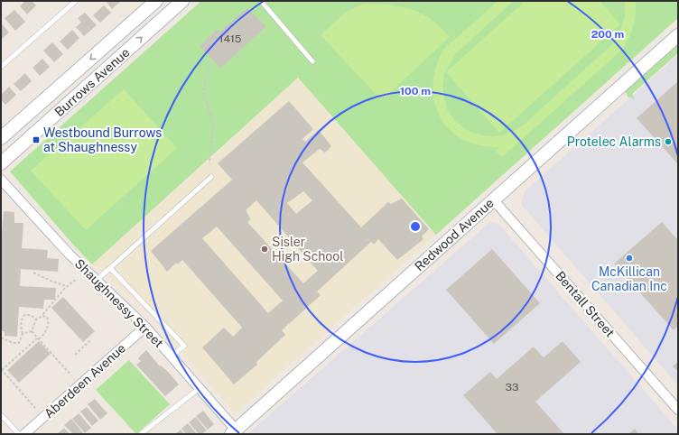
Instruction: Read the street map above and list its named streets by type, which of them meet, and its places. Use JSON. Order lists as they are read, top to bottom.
{
  "streets": {
    "street": [
      "Burrows Avenue",
      "Redwood Avenue",
      "Shaughnessy Street",
      "Bentall Street",
      "Aberdeen Avenue"
    ]
  },
  "crossings": [
    ["Redwood Avenue", "Shaughnessy Street"],
    ["Redwood Avenue", "Bentall Street"],
    ["Shaughnessy Street", "Aberdeen Avenue"]
  ],
  "places": {
    "transit": ["Westbound Burrows at Shaughnessy"],
    "other": ["Protelec Alarms", "Sisler High School", "McKillican Canadian Inc"]
  },
  "house_numbers": ["1415", "33"],
  "rings": ["200 m", "100 m"]
}
